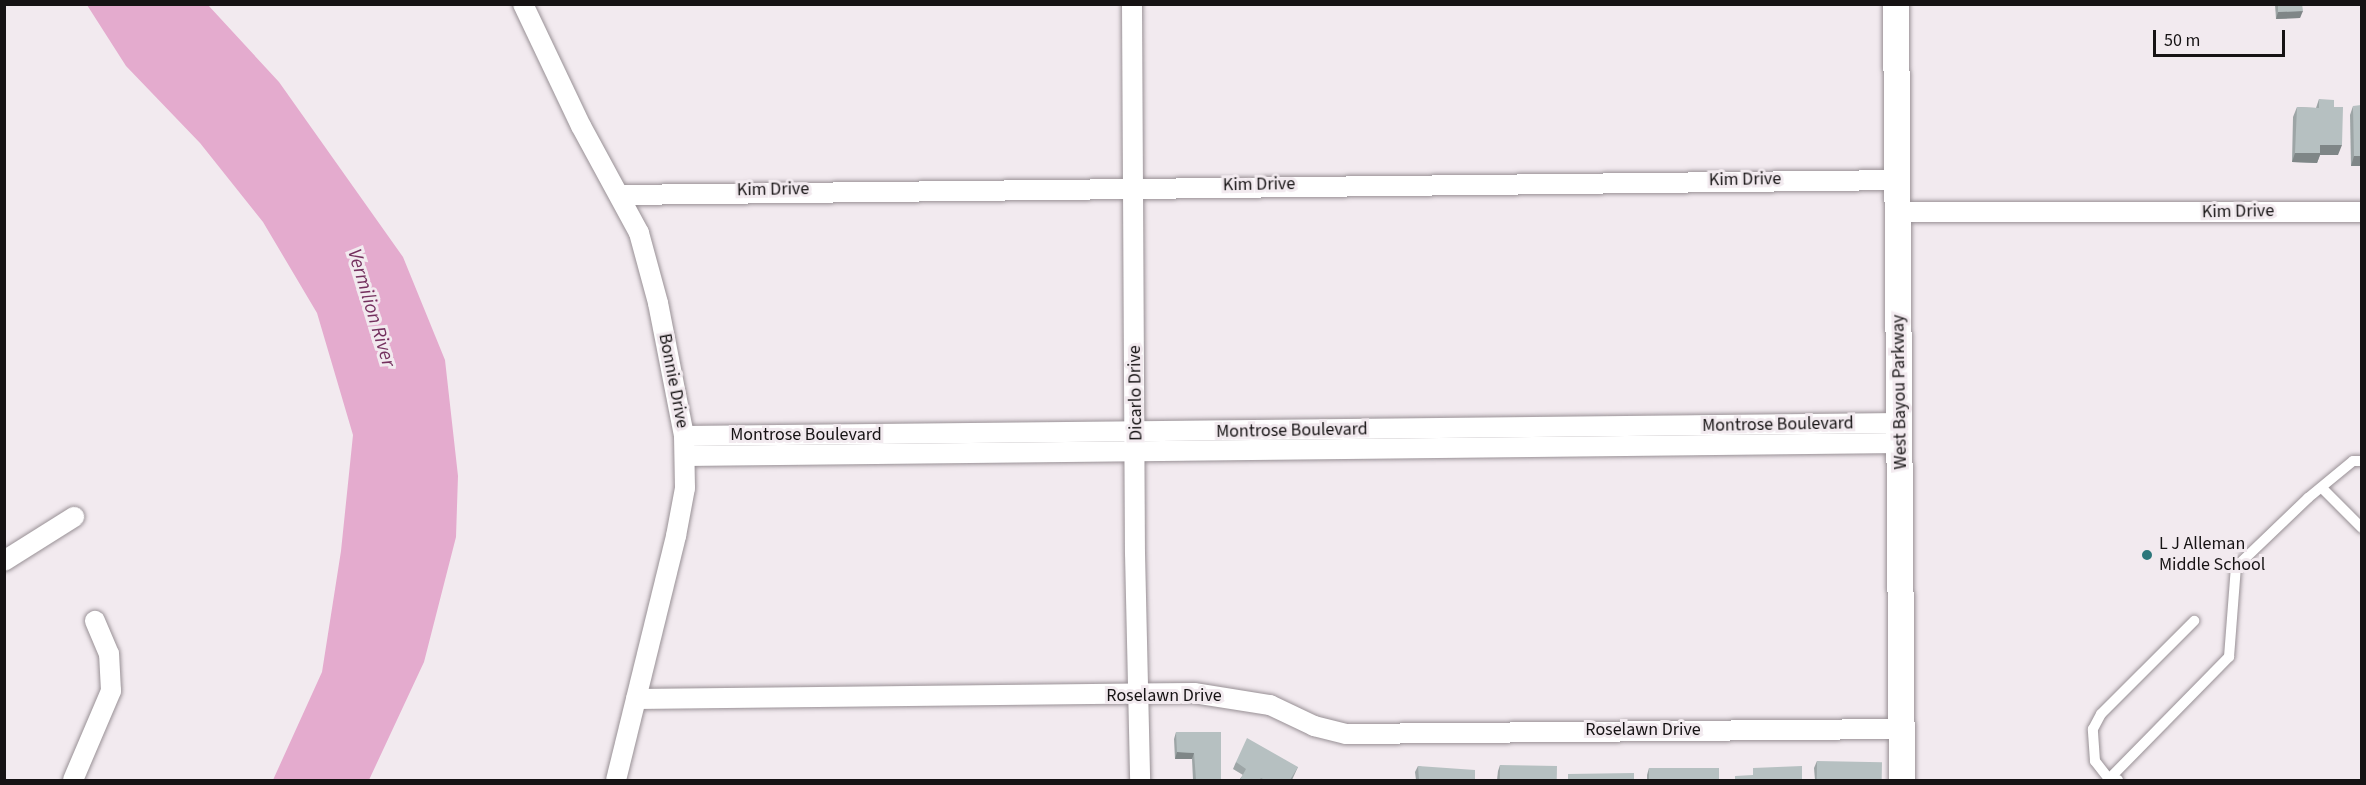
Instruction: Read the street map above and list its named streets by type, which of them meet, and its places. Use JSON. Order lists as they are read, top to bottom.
{
  "streets": {
    "street": [
      "Kim Drive",
      "Bonnie Drive",
      "West Bayou Parkway",
      "Dicarlo Drive",
      "Montrose Boulevard",
      "Roselawn Drive"
    ]
  },
  "crossings": [
    ["Kim Drive", "Bonnie Drive"],
    ["Kim Drive", "West Bayou Parkway"],
    ["Kim Drive", "Dicarlo Drive"],
    ["Bonnie Drive", "Montrose Boulevard"],
    ["Bonnie Drive", "Roselawn Drive"],
    ["West Bayou Parkway", "Montrose Boulevard"],
    ["West Bayou Parkway", "Roselawn Drive"],
    ["Dicarlo Drive", "Montrose Boulevard"],
    ["Dicarlo Drive", "Roselawn Drive"]
  ],
  "water": ["Vermilion River"],
  "places": ["L J Alleman Middle School"],
  "scale_bar": "50 m"
}
